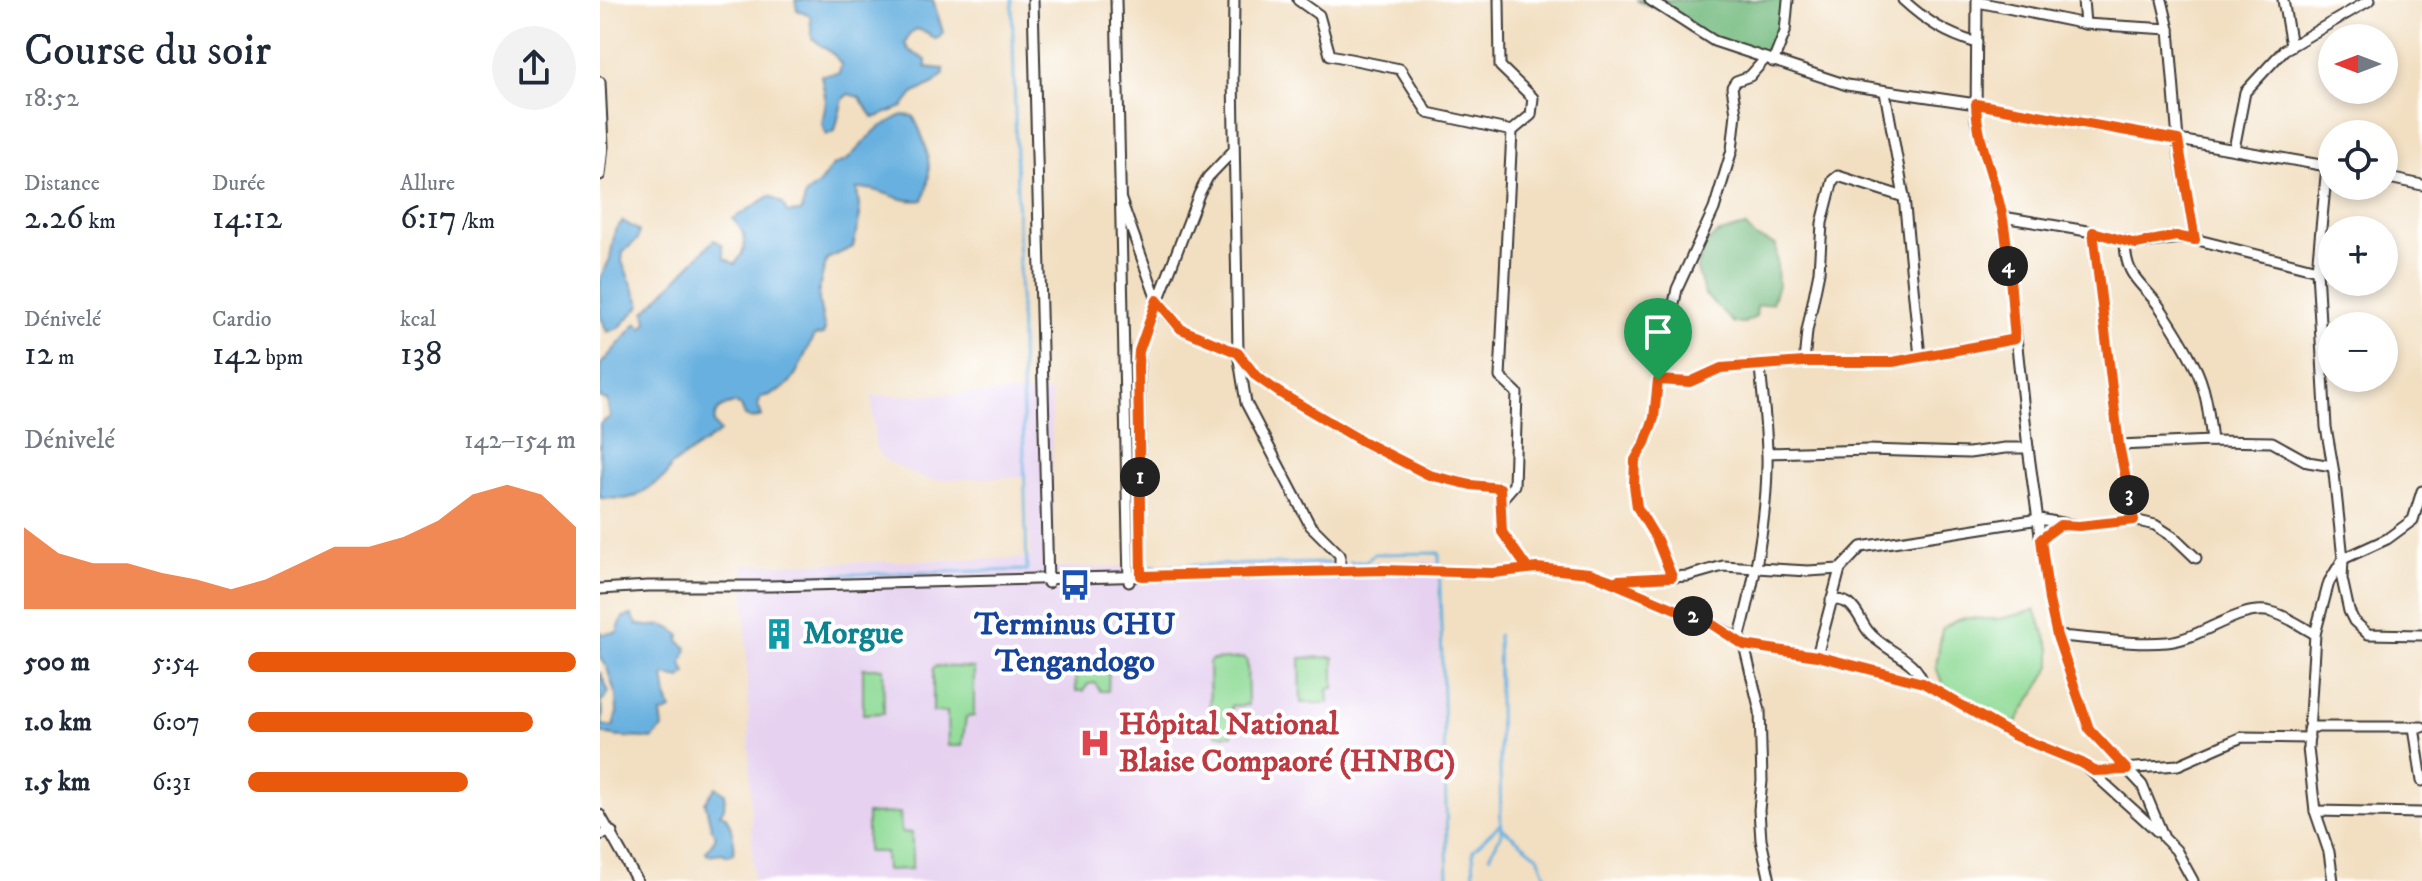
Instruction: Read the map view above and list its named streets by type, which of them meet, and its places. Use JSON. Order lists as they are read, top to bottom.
{
  "places": {
    "bus stop": ["Terminus CHU Tengandogo"],
    "building": ["Morgue"],
    "hospital": ["Hôpital National Blaise Compaoré (HNBC)"]
  },
  "north": "left",
  "page": {
    "heading": ["Course du soir", "18:52"],
    "map_buttons": ["+", "−"],
    "stats": [
      ["Distance", "2.26 km"],
      ["Durée", "14:12"],
      ["Allure", "6:17 /km"],
      ["Dénivelé", "12 m"],
      ["Cardio", "142 bpm"],
      ["kcal", "138"]
    ],
    "pins": [
      "4",
      "1",
      "3",
      "2"
    ],
    "chart": ["Dénivelé", "142–154 m"],
    "list": [
      {
        "name": "500 m",
        "note": "5:54"
      },
      {
        "name": "1.0 km",
        "note": "6:07"
      },
      {
        "name": "1.5 km",
        "note": "6:31"
      }
    ]
  }
}
